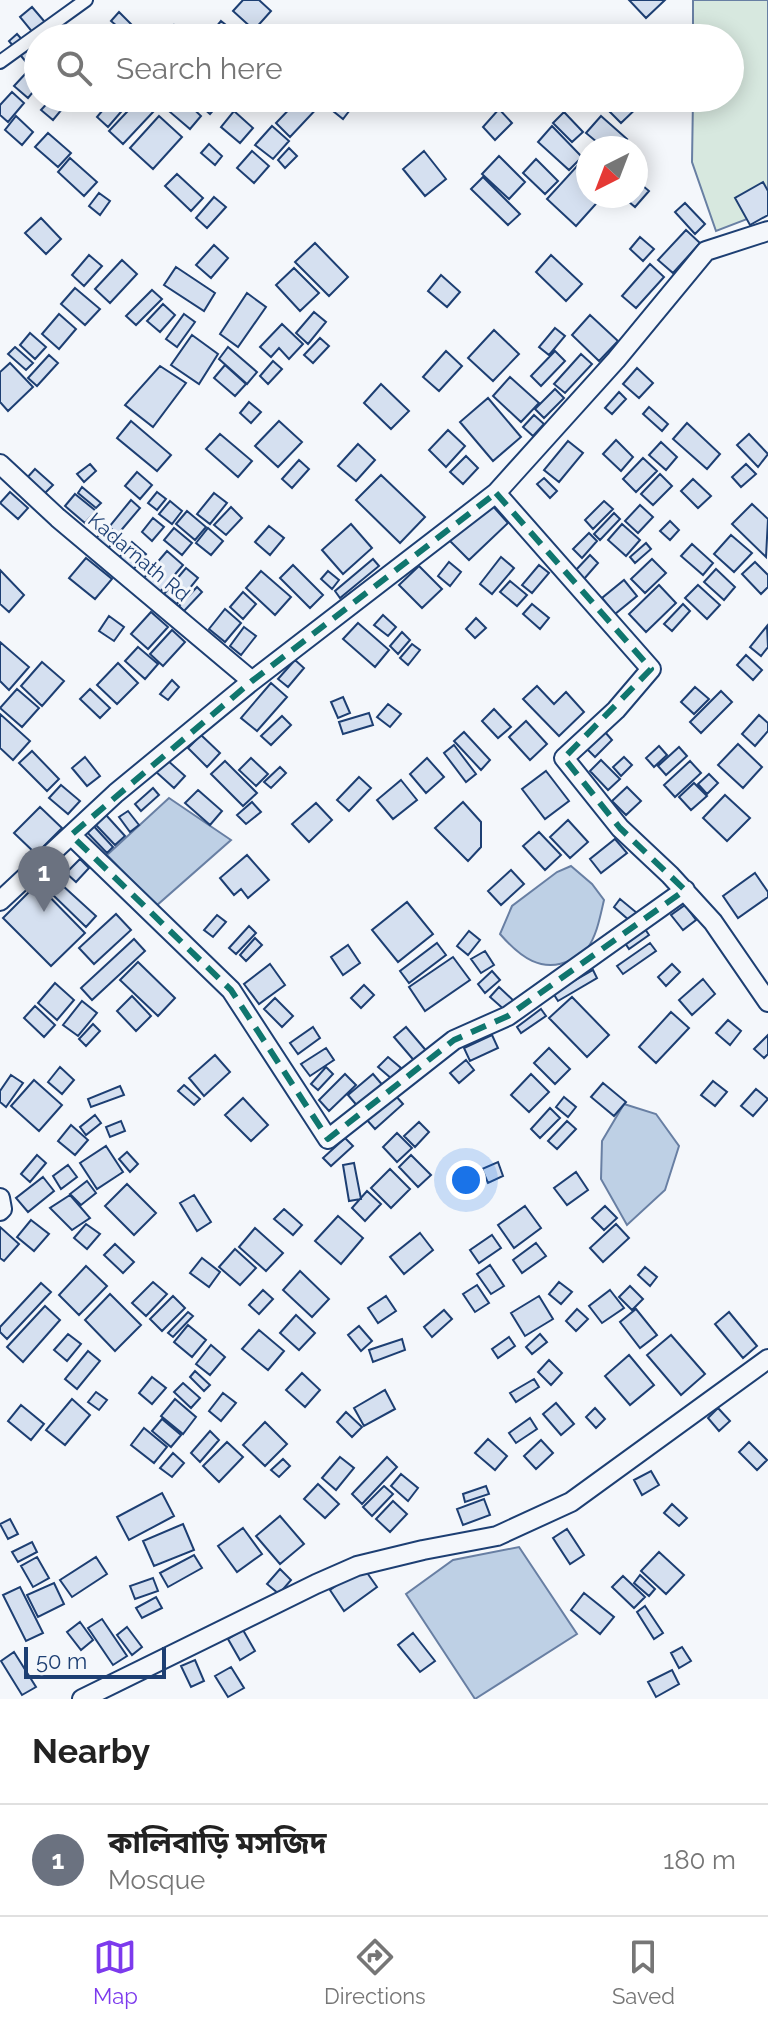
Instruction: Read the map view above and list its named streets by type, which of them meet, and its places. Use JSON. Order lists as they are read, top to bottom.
{
  "streets": {
    "street": ["Kadarnath Rd"]
  },
  "scale_bar": "50 m",
  "north": "bottom left",
  "page": {
    "search": "Search here",
    "pins": "1",
    "scale": "50 m",
    "heading": "Nearby",
    "list": [
      {
        "mark": "1",
        "name": "কালিবাড়ি মসজিদ",
        "note": "Mosque",
        "value": "180 m"
      }
    ],
    "nav": ["Map", "Directions", "Saved"]
  }
}
